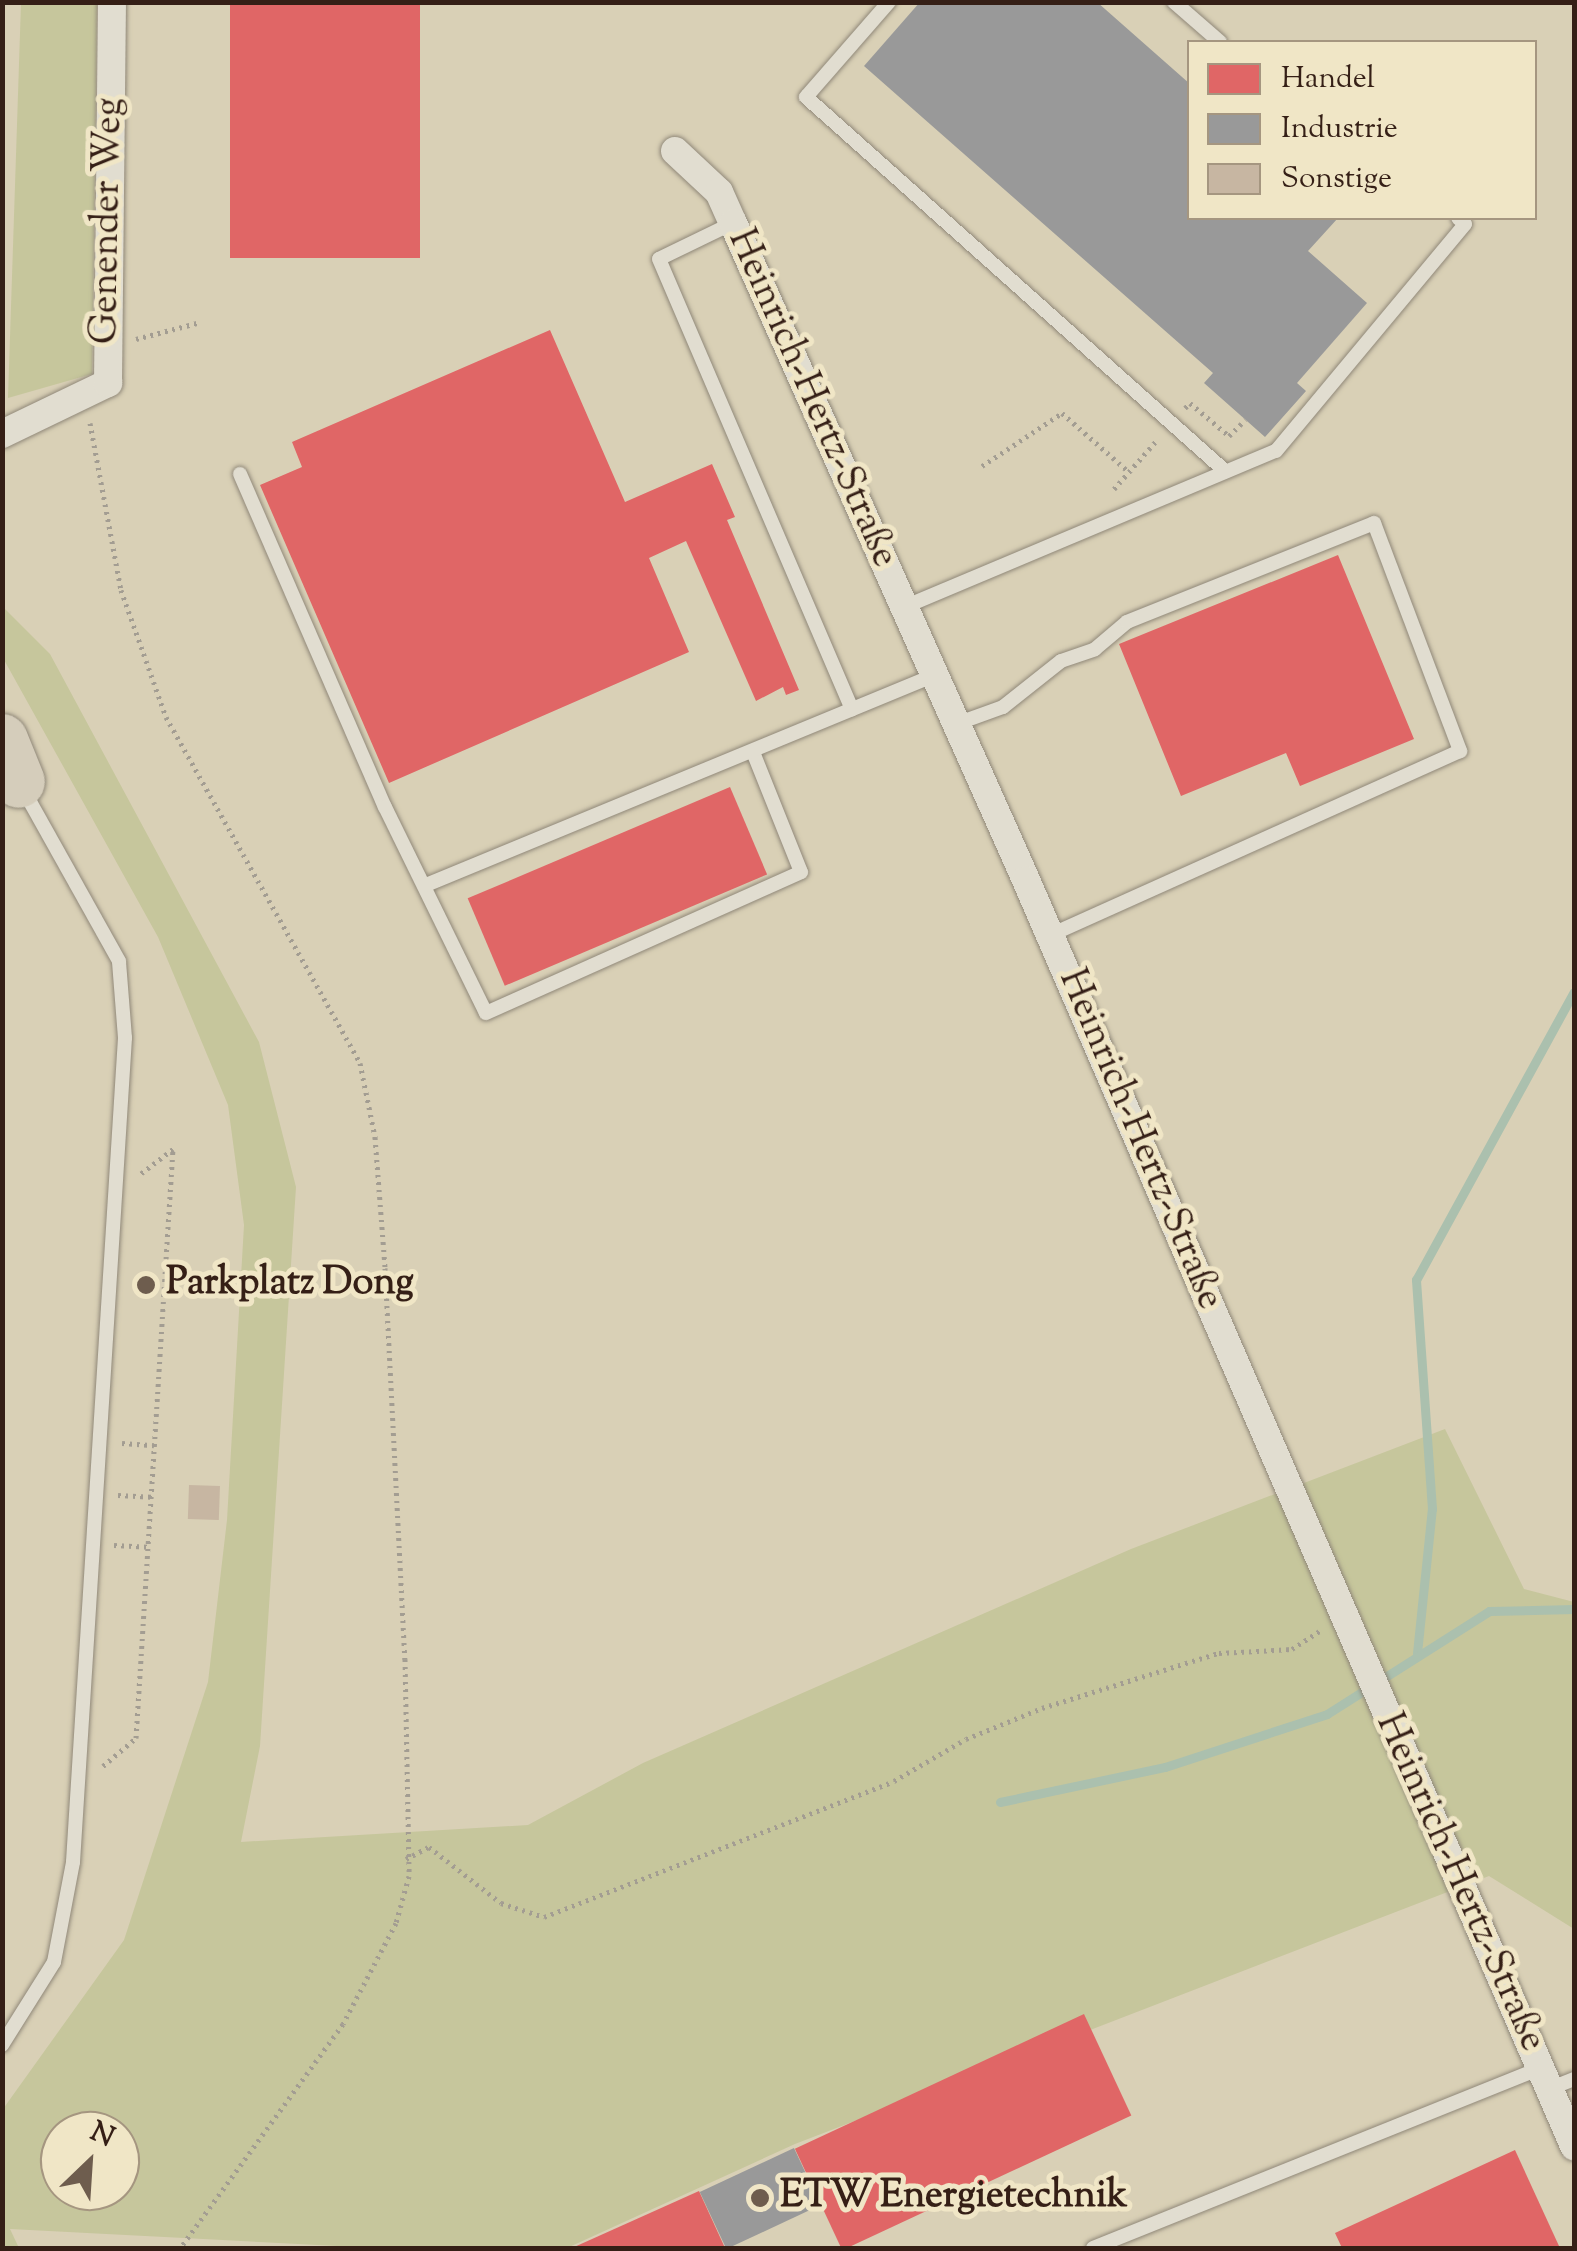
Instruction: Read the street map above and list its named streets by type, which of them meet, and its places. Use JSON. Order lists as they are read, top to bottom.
{
  "streets": {
    "street": ["Genender Weg", "Heinrich-Hertz-Straße"]
  },
  "places": ["Parkplatz Dong", "ETW Energietechnik"],
  "legend": ["Handel", "Industrie", "Sonstige"],
  "north": "top right"
}
